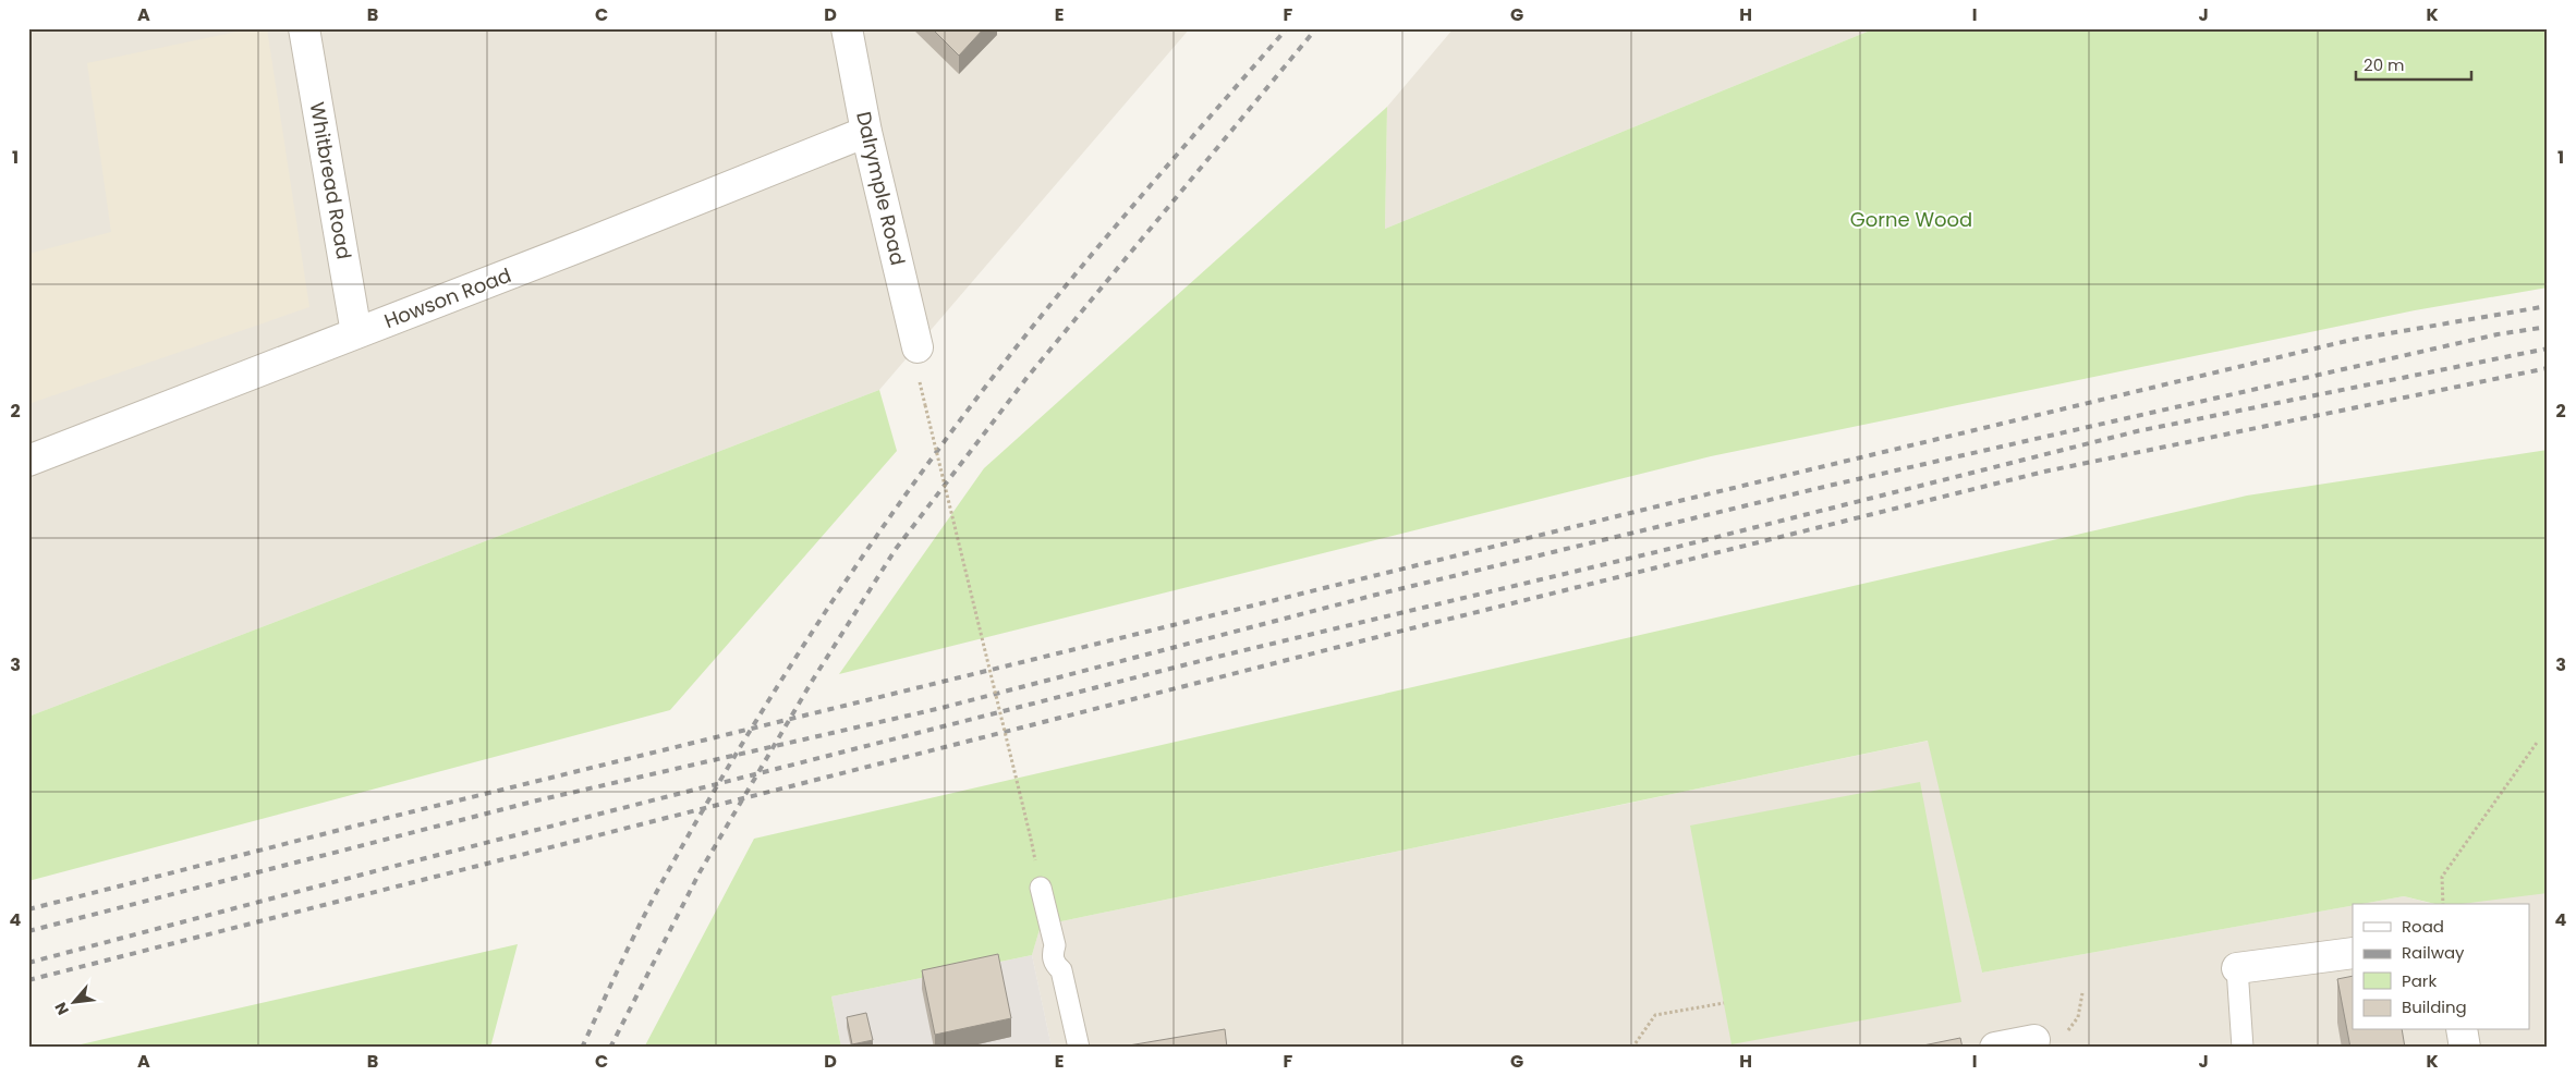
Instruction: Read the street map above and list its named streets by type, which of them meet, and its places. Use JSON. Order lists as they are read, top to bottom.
{
  "streets": {
    "street": ["Whitbread Road", "Dalrymple Road", "Howson Road"]
  },
  "crossings": [
    ["Whitbread Road", "Howson Road"],
    ["Dalrymple Road", "Howson Road"]
  ],
  "parks": ["Gorne Wood"],
  "legend": [
    "Road",
    "Railway",
    "Park",
    "Building"
  ],
  "scale_bar": "20 m",
  "north": "bottom left",
  "grid": {
    "columns": [
      "A",
      "B",
      "C",
      "D",
      "E",
      "F",
      "G",
      "H",
      "I",
      "J",
      "K"
    ],
    "rows": [
      "1",
      "2",
      "3",
      "4"
    ]
  }
}
